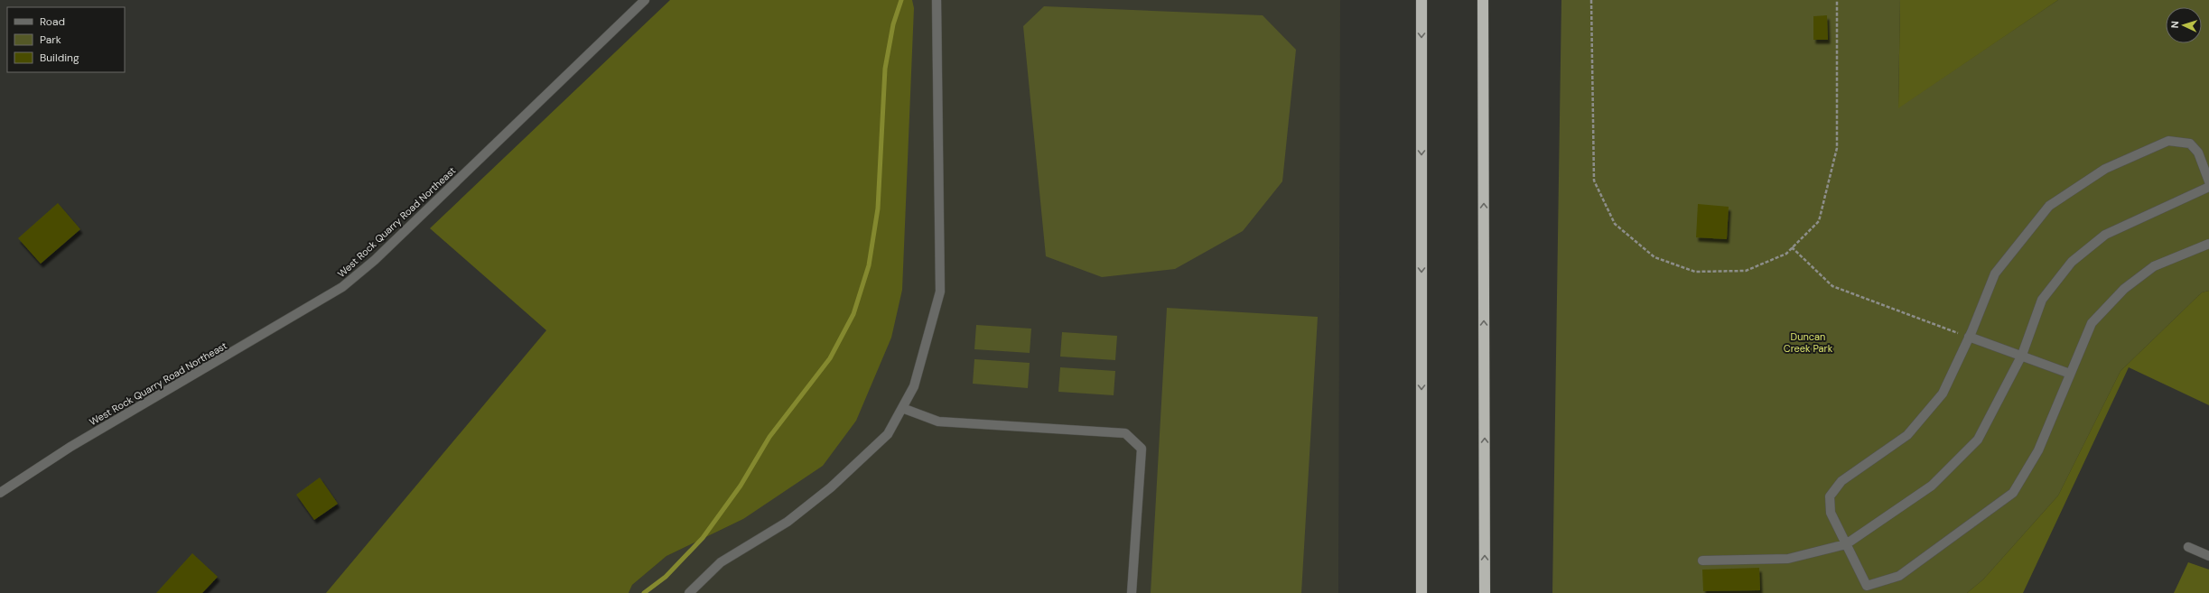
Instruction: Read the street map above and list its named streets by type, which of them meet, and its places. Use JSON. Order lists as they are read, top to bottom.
{
  "streets": {
    "street": ["West Rock Quarry Road Northeast"]
  },
  "parks": ["Duncan Creek Park"],
  "legend": ["Road", "Park", "Building"],
  "north": "left"
}
